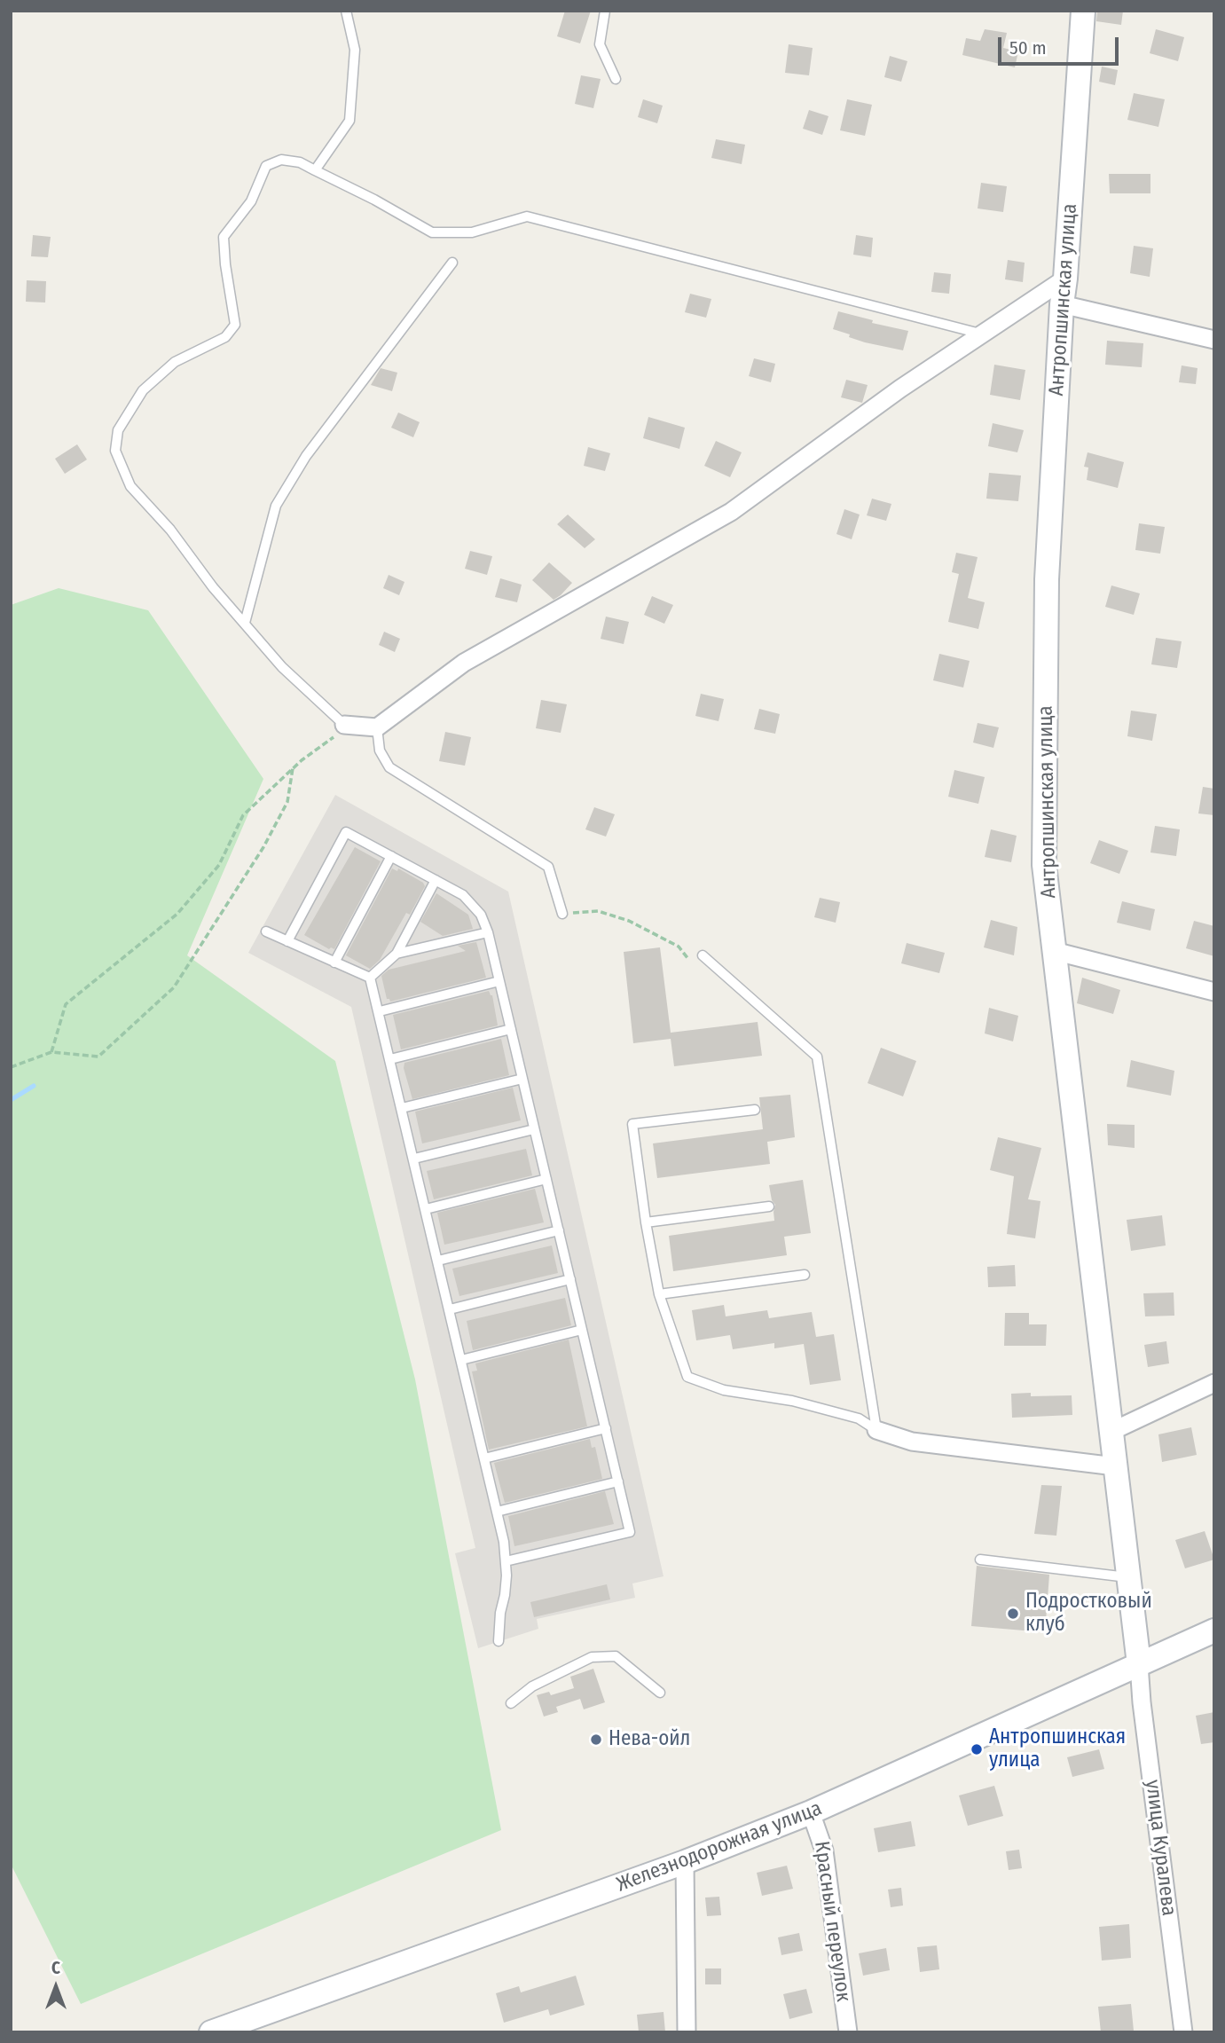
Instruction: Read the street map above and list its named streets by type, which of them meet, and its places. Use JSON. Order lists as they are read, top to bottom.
{
  "streets": {
    "street": [
      "Антропшинская улица",
      "Железнодорожная улица",
      "улица Куралева",
      "Красный переулок"
    ]
  },
  "crossings": [
    ["Антропшинская улица", "Железнодорожная улица"],
    ["Антропшинская улица", "улица Куралева"],
    ["Железнодорожная улица", "улица Куралева"],
    ["Железнодорожная улица", "Красный переулок"]
  ],
  "places": ["Подростковый клуб", "Нева-ойл", "Антропшинская улица"],
  "scale_bar": "50 m",
  "north": "top"
}
